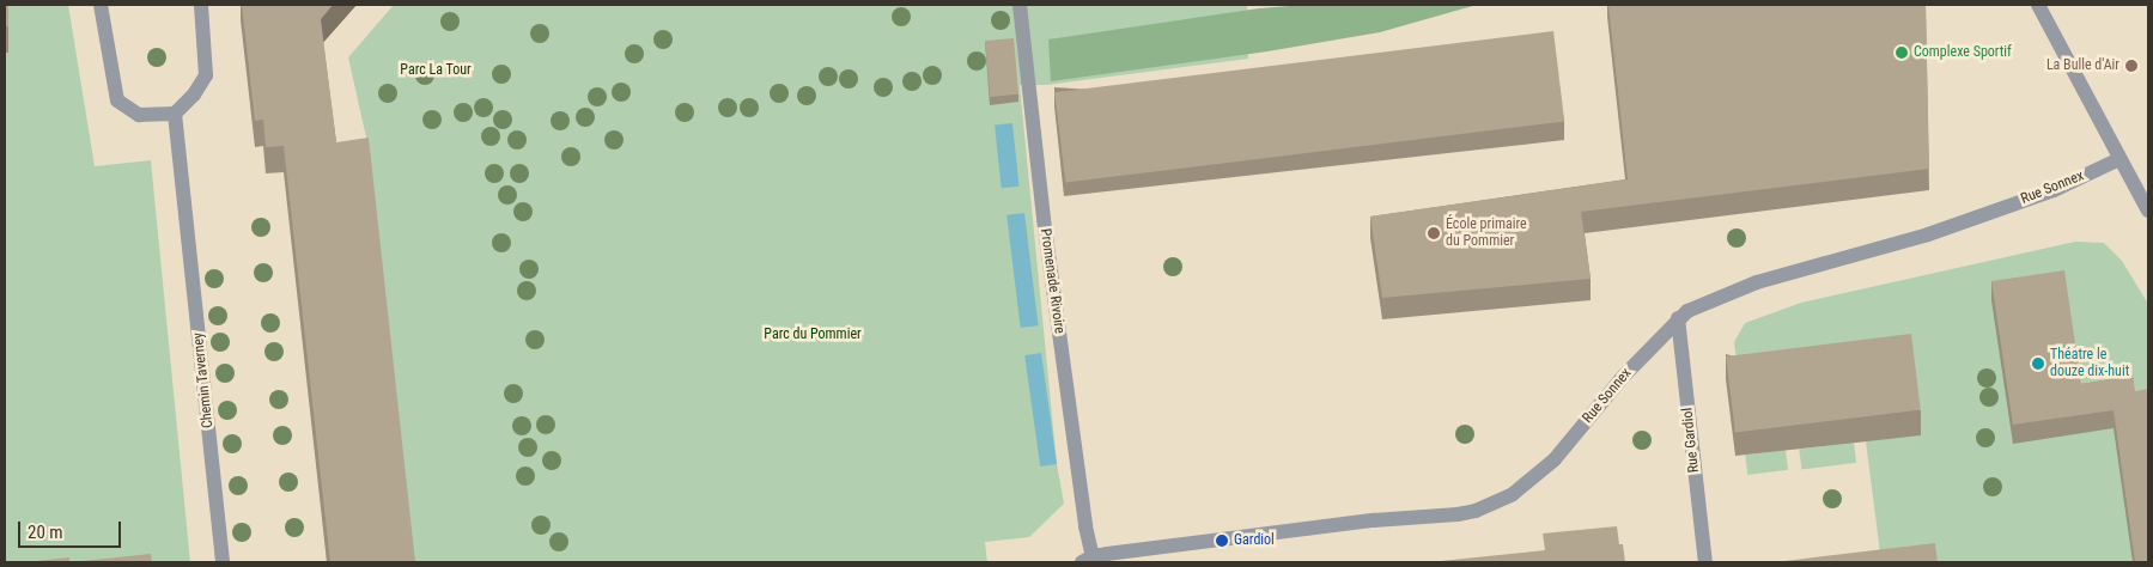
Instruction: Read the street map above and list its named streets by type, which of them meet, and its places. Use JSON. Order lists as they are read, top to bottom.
{
  "streets": {
    "street": [
      "Rue Sonnex",
      "Promenade Rivoire",
      "Chemin Taverney",
      "Rue Gardiol"
    ]
  },
  "crossings": [
    ["Rue Sonnex", "Promenade Rivoire"],
    ["Rue Sonnex", "Rue Gardiol"]
  ],
  "parks": ["Parc La Tour", "Parc du Pommier"],
  "places": [
    "Complexe Sportif",
    "La Bulle d'Air",
    "École primaire du Pommier",
    "Théatre le douze dix-huit",
    "Gardiol"
  ],
  "scale_bar": "20 m"
}
